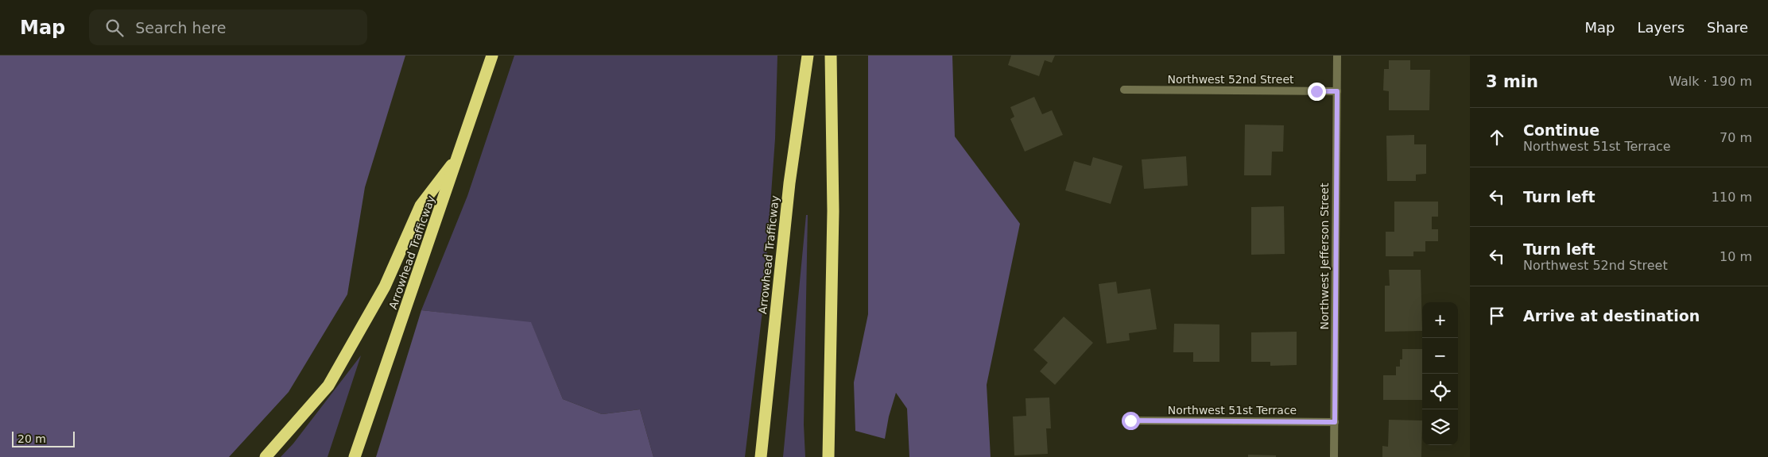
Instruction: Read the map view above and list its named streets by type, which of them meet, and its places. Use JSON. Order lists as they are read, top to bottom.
{
  "streets": {
    "highway": ["Arrowhead Trafficway"],
    "street": ["Northwest 52nd Street", "Northwest Jefferson Street", "Northwest 51st Terrace"]
  },
  "crossings": [
    ["Northwest 52nd Street", "Northwest Jefferson Street"],
    ["Northwest Jefferson Street", "Northwest 51st Terrace"]
  ],
  "scale_bar": "20 m",
  "page": {
    "header": "Map",
    "search": "Search here",
    "nav": ["Map", "Layers", "Share"],
    "heading": ["3 min", "Walk · 190 m"],
    "list": [
      ["Continue", "Northwest 51st Terrace", "70 m"],
      ["Turn left", "110 m"],
      ["Turn left", "Northwest 52nd Street", "10 m"],
      "Arrive at destination"
    ],
    "map_buttons": ["+", "−"],
    "scale": "20 m"
  }
}
